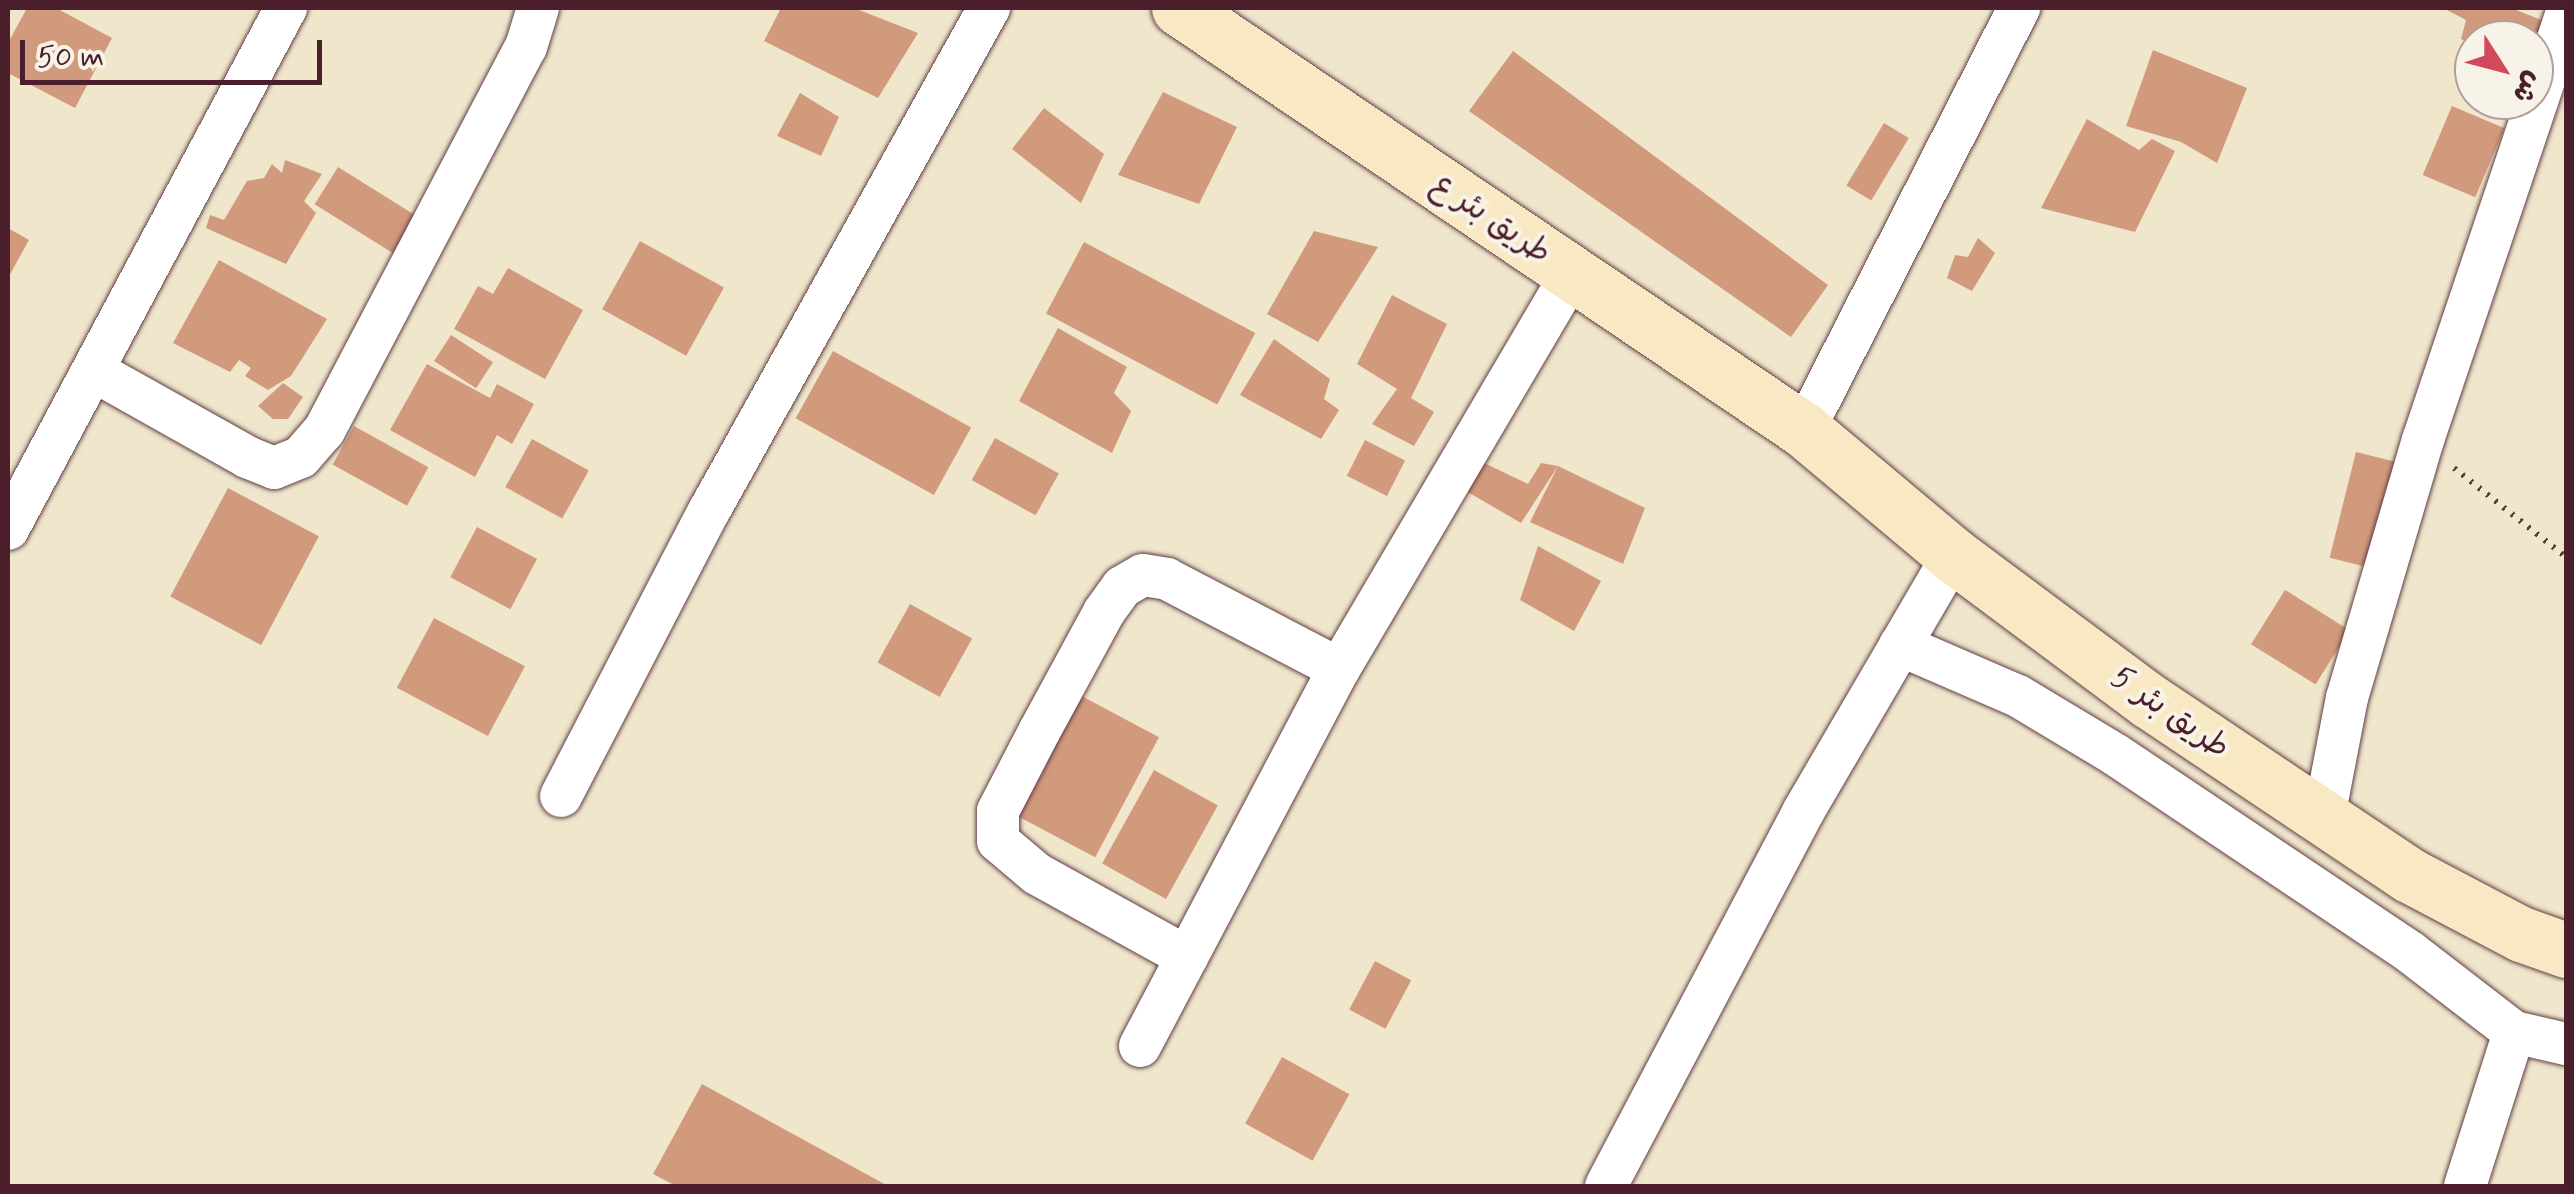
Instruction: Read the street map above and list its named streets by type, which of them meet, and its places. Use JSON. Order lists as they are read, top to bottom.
{
  "streets": {
    "street": ["طريق بئر ع", "طريق بئر 5"]
  },
  "crossings": [
    ["طريق بئر ع", "طريق بئر 5"]
  ],
  "scale_bar": "50 m",
  "north": "bottom right"
}
